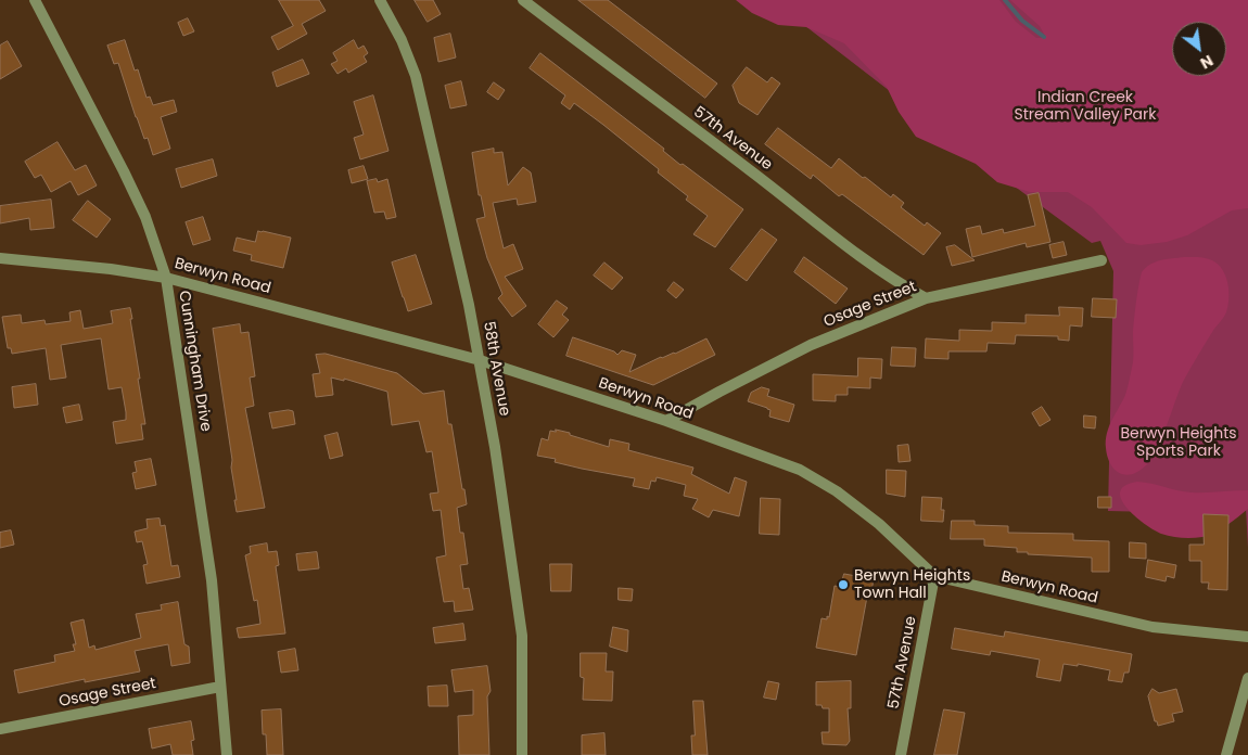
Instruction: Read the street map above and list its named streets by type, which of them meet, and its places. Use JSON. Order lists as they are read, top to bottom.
{
  "streets": {
    "street": [
      "57th Avenue",
      "Berwyn Road",
      "Osage Street",
      "Cunningham Drive",
      "58th Avenue"
    ]
  },
  "crossings": [
    ["57th Avenue", "Berwyn Road"],
    ["57th Avenue", "Osage Street"],
    ["Berwyn Road", "Osage Street"],
    ["Berwyn Road", "Cunningham Drive"],
    ["Berwyn Road", "58th Avenue"],
    ["Osage Street", "Cunningham Drive"]
  ],
  "parks": ["Indian Creek Stream Valley Park", "Berwyn Heights Sports Park"],
  "places": ["Berwyn Heights Town Hall"],
  "north": "bottom right"
}
